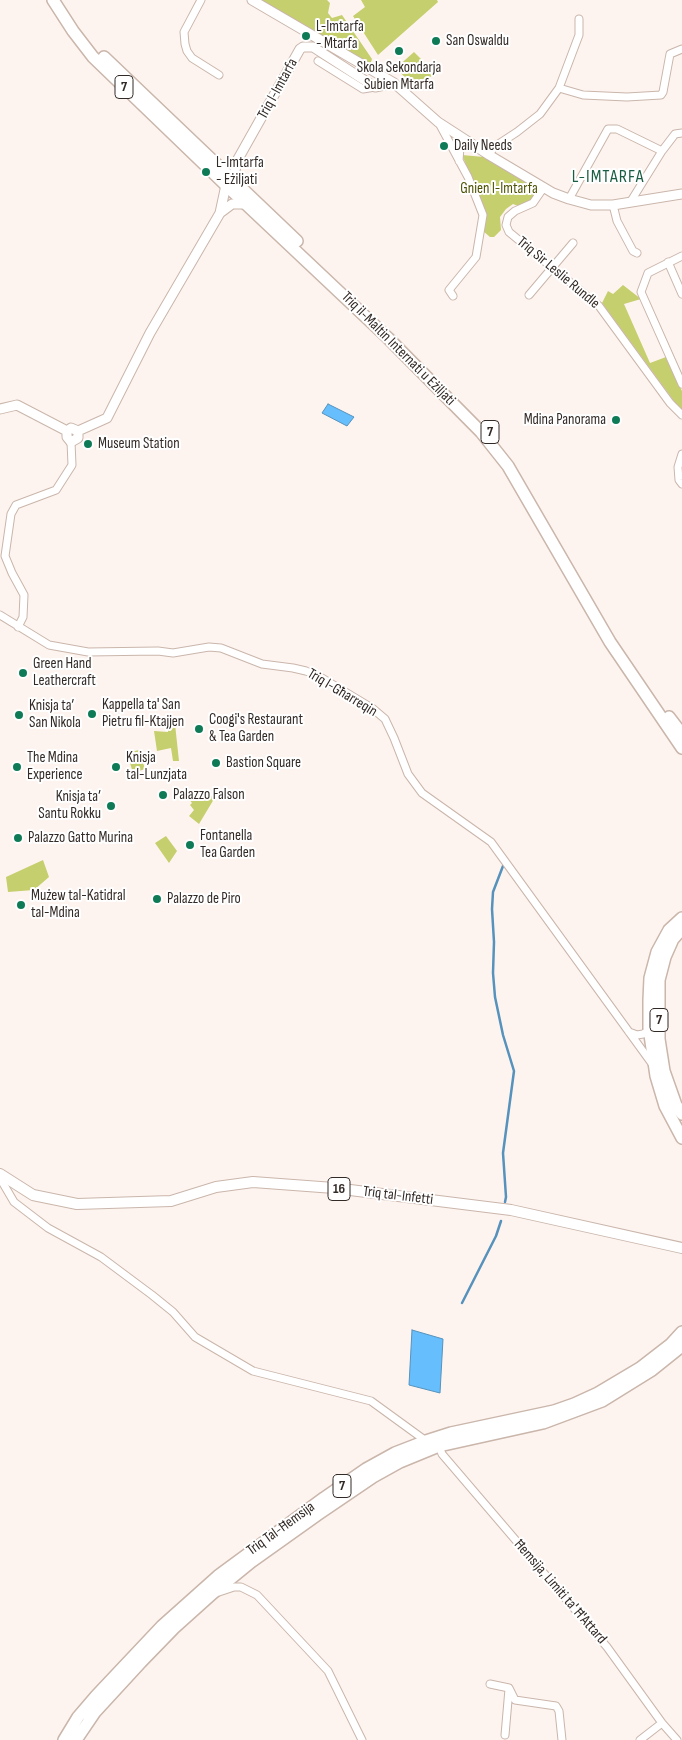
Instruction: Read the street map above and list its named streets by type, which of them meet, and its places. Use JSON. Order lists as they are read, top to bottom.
{
  "streets": {
    "highway": ["7", "Triq il-Maltin Internati u Eżiljati", "Triq Tal-Ħemsija"],
    "main road": ["16", "Triq tal-Infetti"],
    "street": [
      "Triq l-Imtarfa",
      "Triq Sir Leslie Rundle",
      "Triq l-Għarreqin",
      "Ħemsija, Limiti ta' Ħ'Attard"
    ]
  },
  "crossings": [
    ["7", "Triq l-Għarreqin"],
    ["Triq l-Imtarfa", "Triq il-Maltin Internati u Eżiljati"],
    ["Triq Tal-Ħemsija", "Ħemsija, Limiti ta' Ħ'Attard"]
  ],
  "districts": ["L-IMTARFA"],
  "parks": ["Gnien l-Imtarfa"],
  "places": [
    "L-Imtarfa - Mtarfa",
    "San Oswaldu",
    "Skola Sekondarja Subien Mtarfa",
    "Daily Needs",
    "L-Imtarfa - Eżiljati",
    "Mdina Panorama",
    "Museum Station",
    "Green Hand Leathercraft",
    "Kappella ta' San Pietru fil-Ktajjen",
    "Knisja ta’ San Nikola",
    "Coogi's Restaurant & Tea Garden",
    "Bastion Square",
    "The Mdina Experience",
    "Knisja tal-Lunzjata",
    "Palazzo Falson",
    "Knisja ta’ Santu Rokku",
    "Palazzo Gatto Murina",
    "Fontanella Tea Garden",
    "Palazzo de Piro",
    "Mużew tal-Katidral tal-Mdina"
  ]
}
